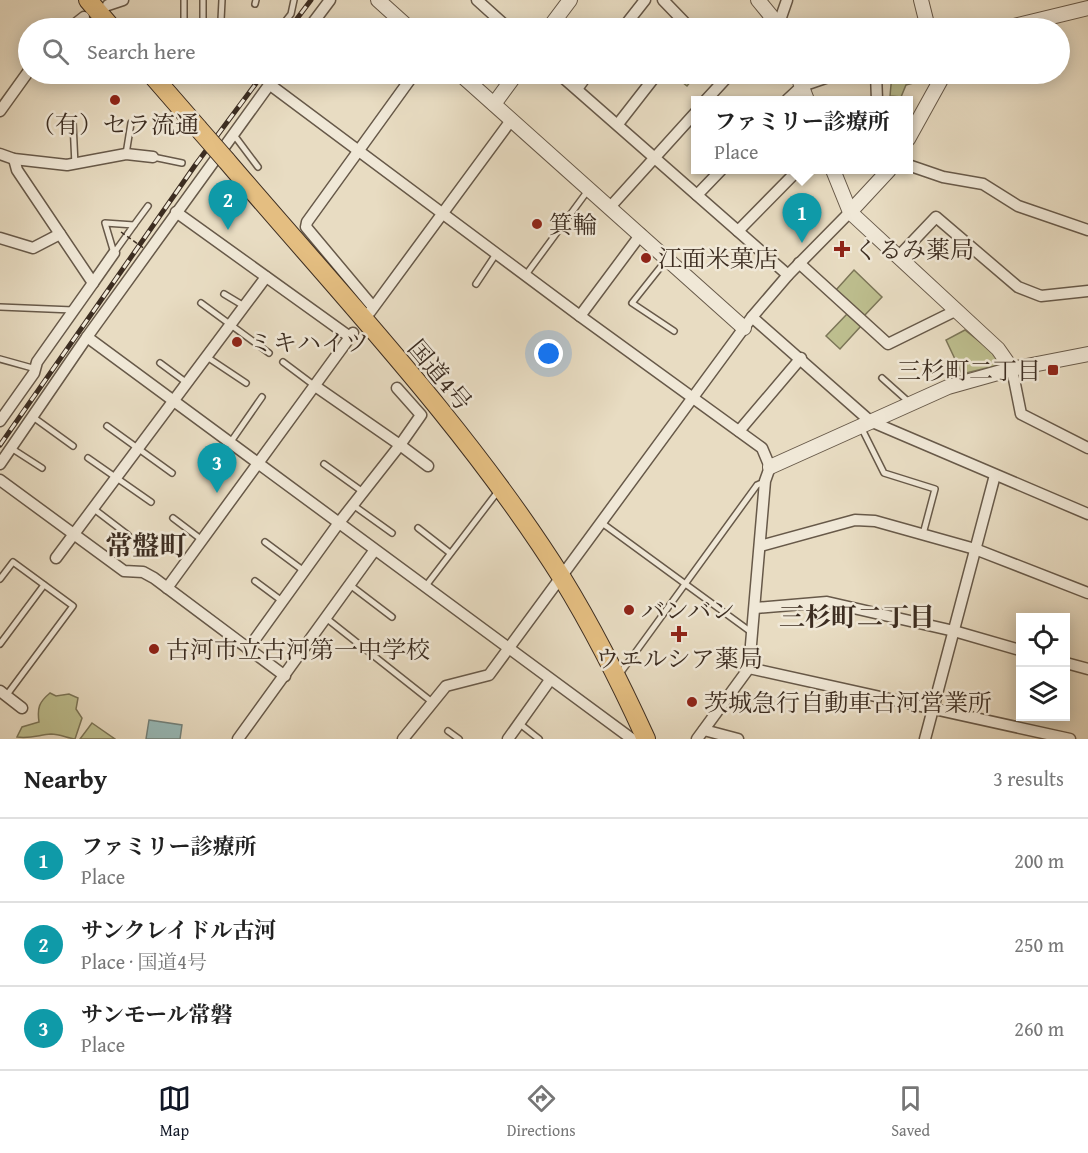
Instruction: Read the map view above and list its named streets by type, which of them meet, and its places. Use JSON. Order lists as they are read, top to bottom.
{
  "streets": {
    "highway": ["国道4号"]
  },
  "districts": ["常盤町", "三杉町二丁目"],
  "places": {
    "other": [
      "（有）セラ流通",
      "箕輪",
      "江面米菓店",
      "ミキハイツ",
      "バンバン",
      "古河市立古河第一中学校",
      "茨城急行自動車古河営業所"
    ],
    "health": ["くるみ薬局", "ウエルシア薬局"],
    "transit": ["三杉町二丁目"]
  },
  "page": {
    "search": "Search here",
    "popup": ["ファミリー診療所", "Place"],
    "pins": ["2", "1", "3"],
    "heading": ["Nearby", "3 results"],
    "list": [
      {
        "mark": "1",
        "name": "ファミリー診療所",
        "note": "Place",
        "value": "200 m"
      },
      {
        "mark": "2",
        "name": "サンクレイドル古河",
        "note": "Place · 国道4号",
        "value": "250 m"
      },
      {
        "mark": "3",
        "name": "サンモール常磐",
        "note": "Place",
        "value": "260 m"
      }
    ],
    "nav": ["Map", "Directions", "Saved"]
  }
}
